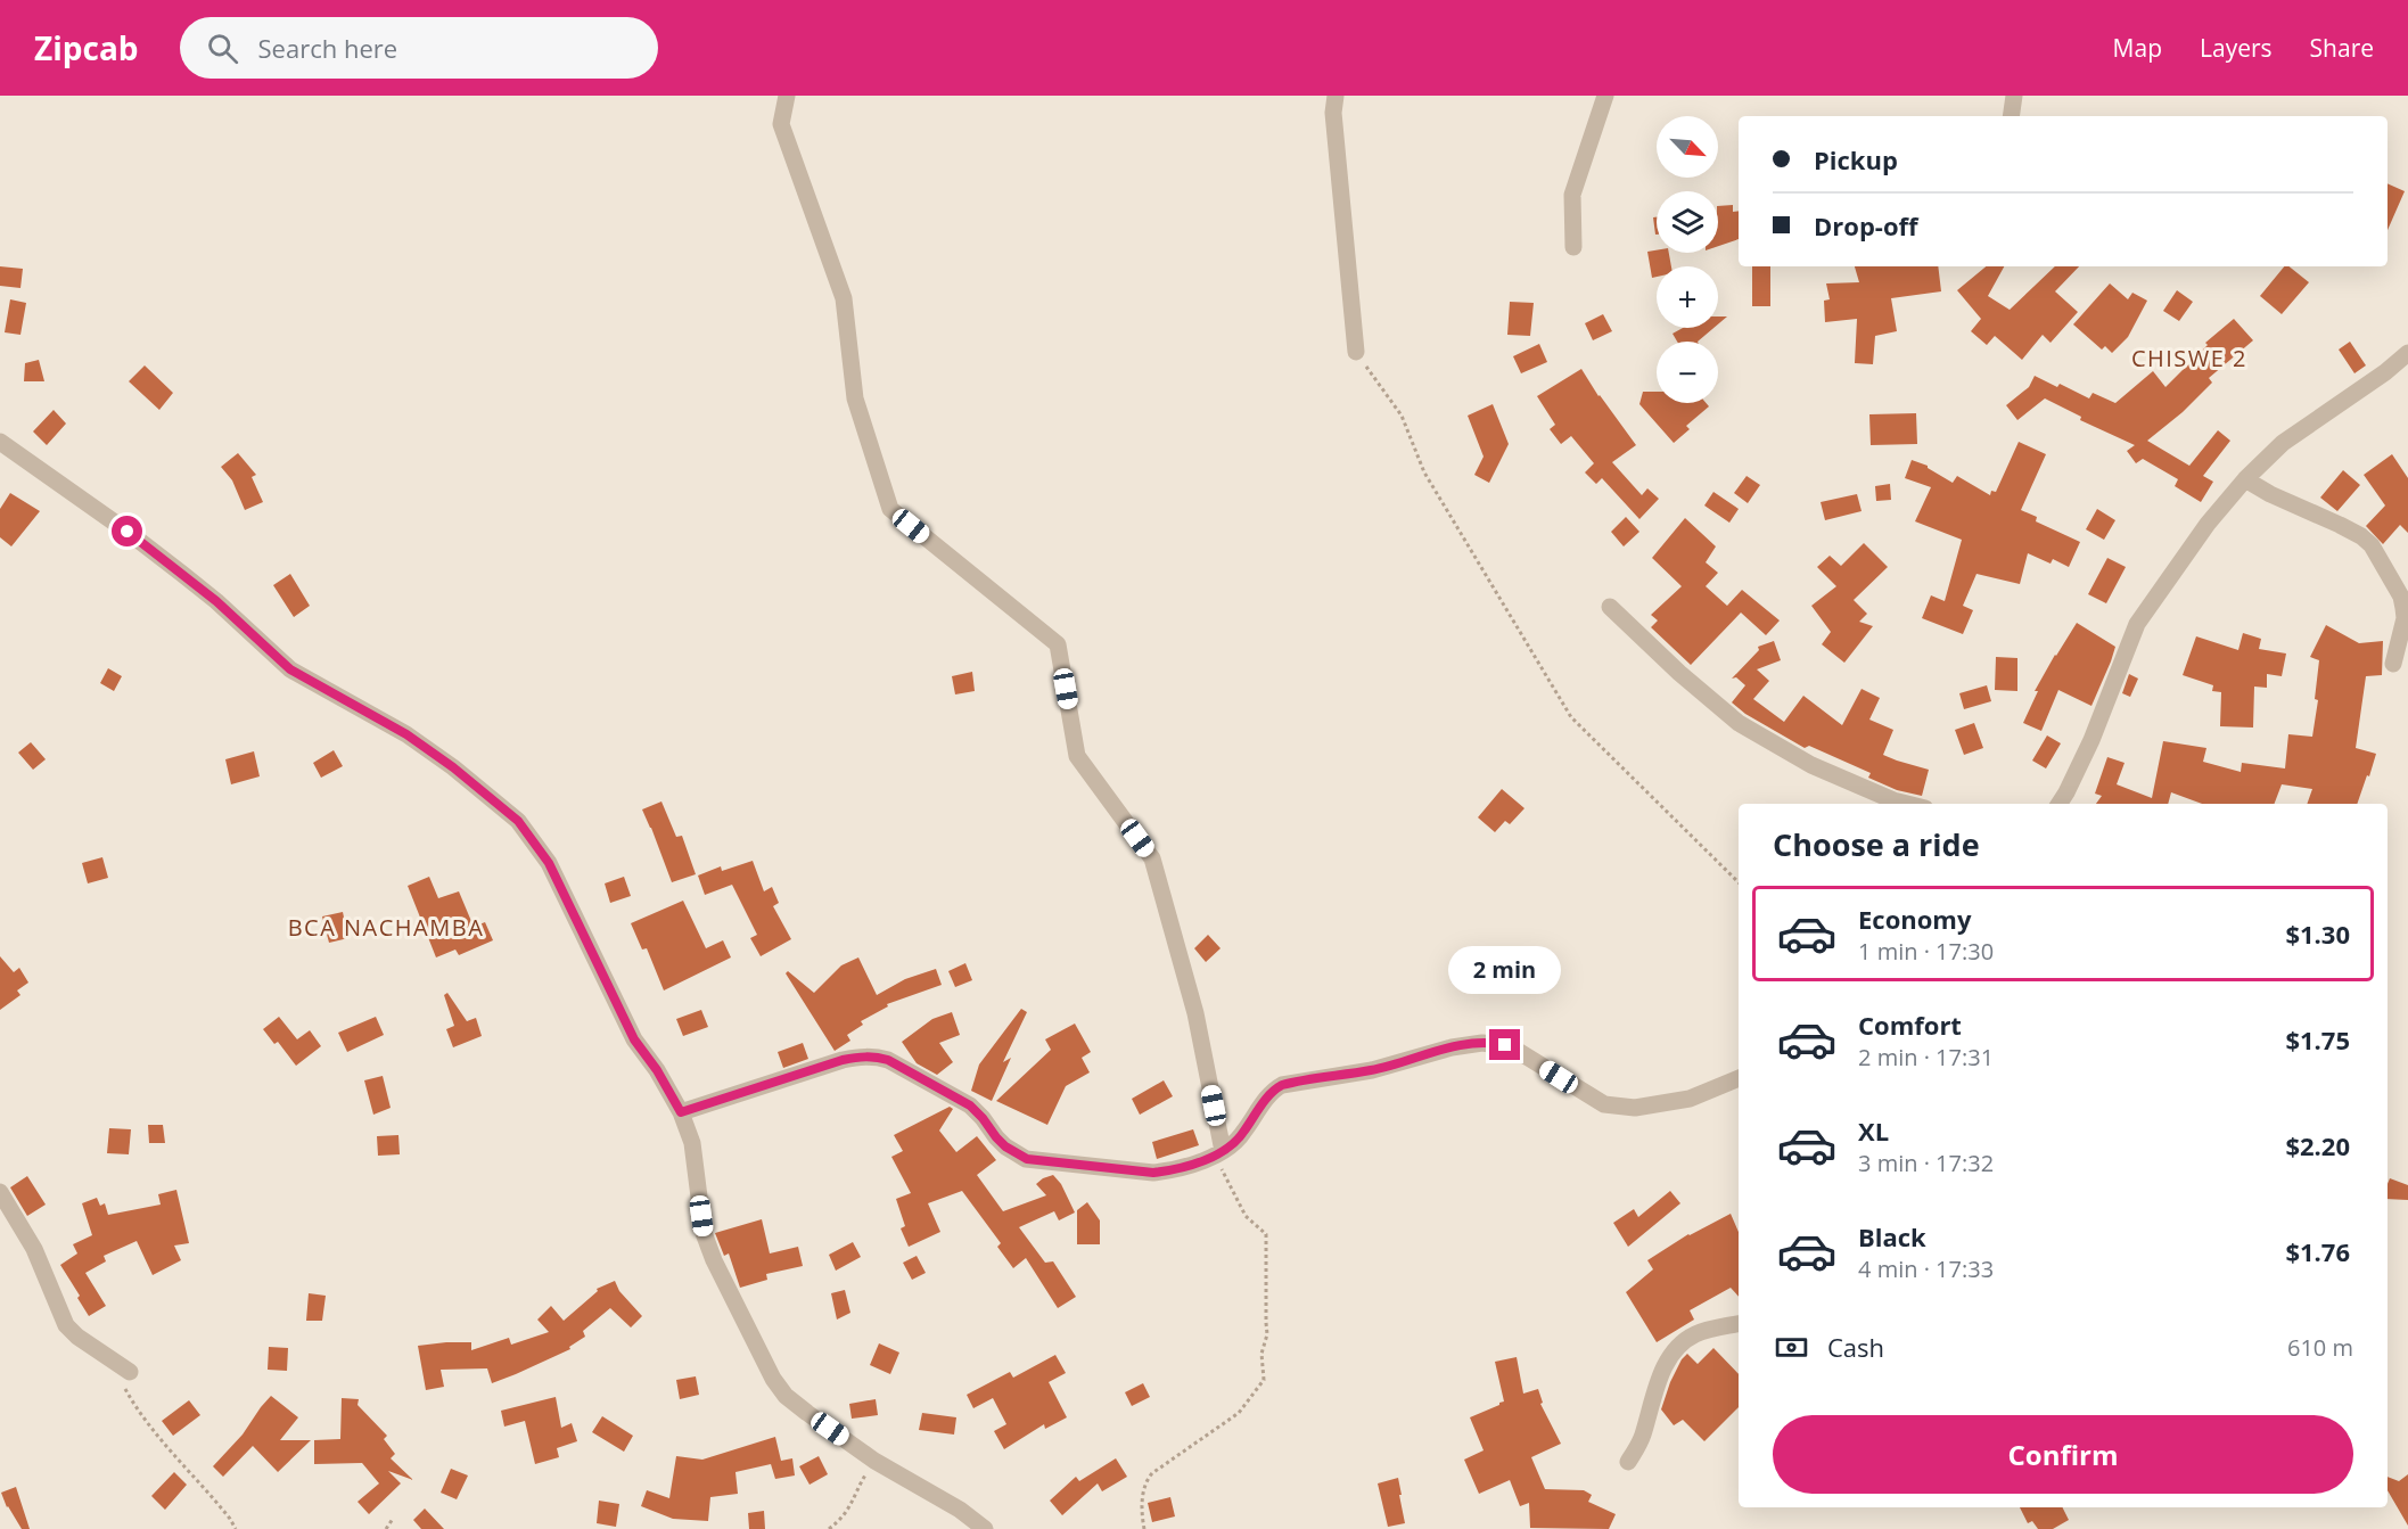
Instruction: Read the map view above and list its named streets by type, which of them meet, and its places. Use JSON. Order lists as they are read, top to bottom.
{
  "districts": ["CHISWE 2", "BCA NACHAMBA"],
  "north": "bottom right",
  "page": {
    "header": "Zipcab",
    "search": "Search here",
    "nav": ["Map", "Layers", "Share"],
    "map_buttons": ["+", "−"],
    "banner": ["Pickup", "Drop-off"],
    "heading": "Choose a ride",
    "list": [
      {
        "name": "Economy",
        "note": "1 min · 17:30",
        "value": "$1.30"
      },
      {
        "name": "Comfort",
        "note": "2 min · 17:31",
        "value": "$1.75"
      },
      {
        "name": "XL",
        "note": "3 min · 17:32",
        "value": "$2.20"
      },
      {
        "name": "Black",
        "note": "4 min · 17:33",
        "value": "$1.76"
      }
    ],
    "bubble": "2 min",
    "pay": ["Cash", "610 m"],
    "buttons": "Confirm"
  }
}
